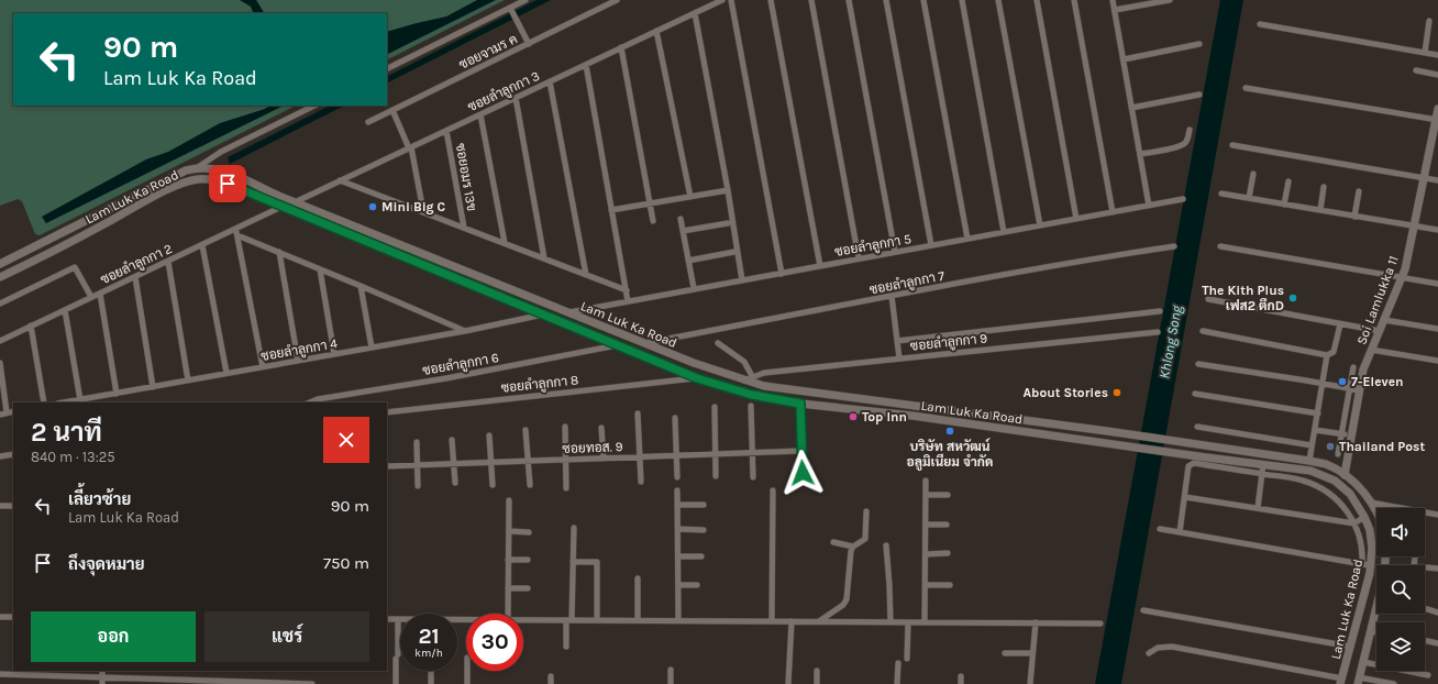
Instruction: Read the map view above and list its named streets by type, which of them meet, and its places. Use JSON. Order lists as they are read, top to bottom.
{
  "streets": {
    "main road": ["Lam Luk Ka Road", "Soi Lamlukka 11"],
    "street": [
      "ซอยจามร ค",
      "ซอยลำลูกกา 3",
      "ซอยอมร 13ข",
      "ซอยลำลูกกา 5",
      "ซอยลำลูกกา 2",
      "ซอยลำลูกกา 7",
      "ซอยลำลูกกา 9",
      "ซอยลำลูกกา 4",
      "ซอยลำลูกกา 6",
      "ซอยลำลูกกา 8",
      "ซอยทอส. 9"
    ]
  },
  "crossings": [
    ["ซอยลำลูกกา 3", "ซอยอมร 13ข"],
    ["ซอยลำลูกกา 3", "Lam Luk Ka Road"],
    ["Lam Luk Ka Road", "ซอยลำลูกกา 5"],
    ["Lam Luk Ka Road", "ซอยลำลูกกา 2"],
    ["Lam Luk Ka Road", "ซอยลำลูกกา 7"],
    ["Lam Luk Ka Road", "Soi Lamlukka 11"],
    ["Lam Luk Ka Road", "ซอยลำลูกกา 9"],
    ["Lam Luk Ka Road", "ซอยลำลูกกา 4"],
    ["Lam Luk Ka Road", "ซอยลำลูกกา 6"],
    ["Lam Luk Ka Road", "ซอยลำลูกกา 8"]
  ],
  "water": ["Khlong Song"],
  "places": [
    "Mini Big C",
    "The Kith Plus เฟส2 ตึกD",
    "7-Eleven",
    "About Stories",
    "Top Inn",
    "บริษัท สหวัฒน์ อลูมิเนียม จำกัด",
    "Thailand Post"
  ],
  "page": {
    "turn": ["90 m", "Lam Luk Ka Road"],
    "heading": ["2 นาที", "840 m · 13:25"],
    "list": [
      {
        "name": "เลี้ยวซ้าย",
        "note": "Lam Luk Ka Road",
        "value": "90 m"
      },
      {
        "name": "ถึงจุดหมาย",
        "value": "750 m"
      }
    ],
    "buttons": ["ออก", "แชร์"],
    "speed": "21 km/h",
    "limit": "30"
  }
}
